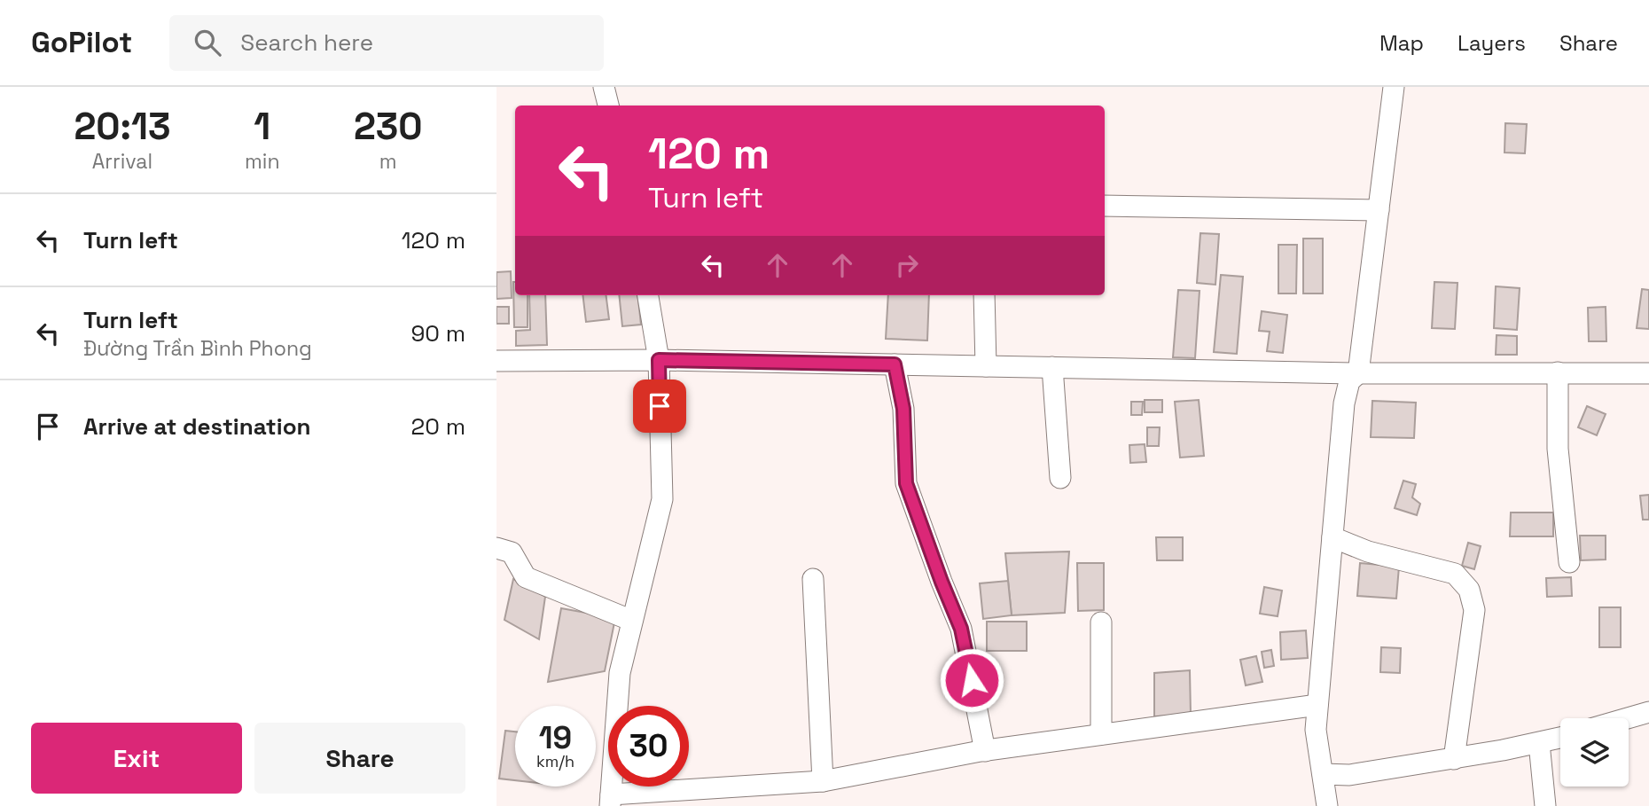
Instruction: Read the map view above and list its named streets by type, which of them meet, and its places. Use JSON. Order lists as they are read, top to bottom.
{
  "page": {
    "header": "GoPilot",
    "search": "Search here",
    "nav": ["Map", "Layers", "Share"],
    "eta": [
      "20:13",
      "Arrival",
      "1",
      "min",
      "230",
      "m"
    ],
    "turn": ["120 m", "Turn left"],
    "list": [
      {
        "name": "Turn left",
        "value": "120 m"
      },
      {
        "name": "Turn left",
        "note": "Đường Trần Bình Phong",
        "value": "90 m"
      },
      {
        "name": "Arrive at destination",
        "value": "20 m"
      }
    ],
    "speed": "19 km/h",
    "limit": "30",
    "buttons": ["Exit", "Share"]
  }
}
